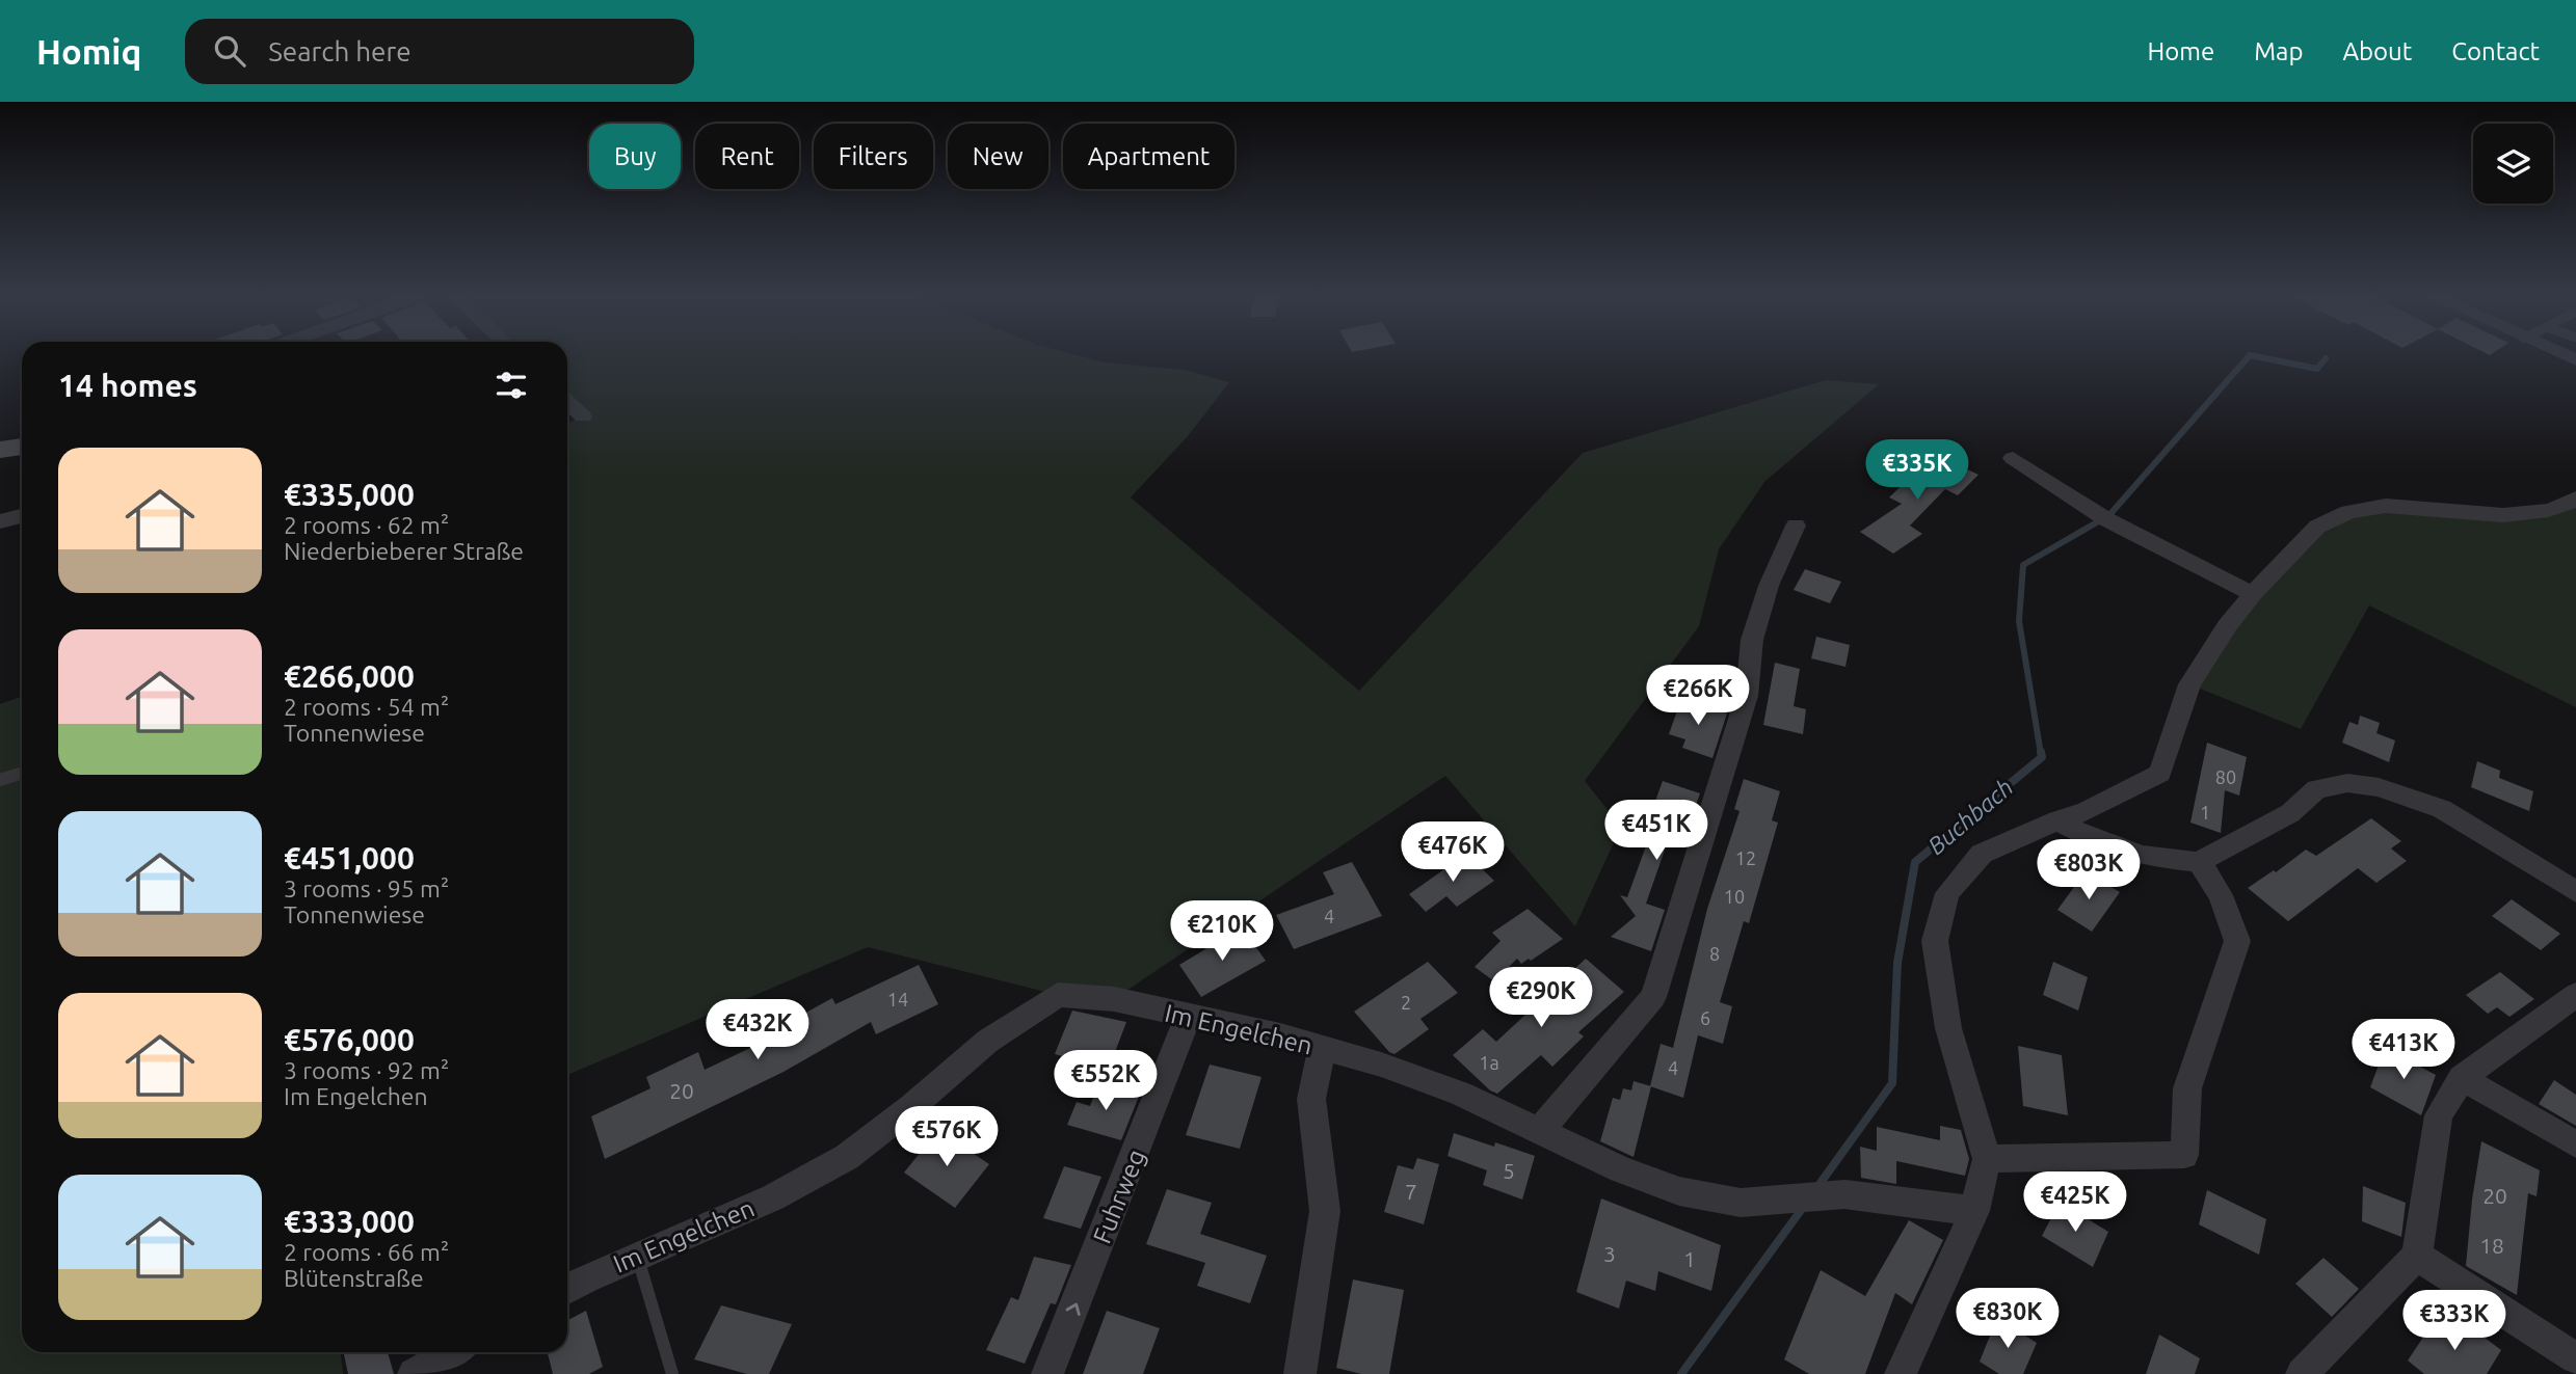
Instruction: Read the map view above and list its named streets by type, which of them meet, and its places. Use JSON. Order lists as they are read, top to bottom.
{
  "streets": {
    "street": ["Im Engelchen", "Fuhrweg"]
  },
  "crossings": [
    ["Im Engelchen", "Fuhrweg"]
  ],
  "water": ["Buchbach"],
  "house_numbers": [
    "80",
    "1",
    "12",
    "10",
    "4",
    "8",
    "14",
    "2",
    "6",
    "1a",
    "4",
    "20",
    "5",
    "7",
    "20",
    "18",
    "3",
    "1"
  ],
  "page": {
    "header": "Homiq",
    "search": "Search here",
    "nav": [
      "Home",
      "Map",
      "About",
      "Contact"
    ],
    "chip": [
      "Buy",
      "Rent",
      "Filters",
      "New",
      "Apartment"
    ],
    "heading": "14 homes",
    "list": [
      {
        "name": "€335,000",
        "note": "2 rooms · 62 m² · Niederbieberer Straße"
      },
      {
        "name": "€266,000",
        "note": "2 rooms · 54 m² · Tonnenwiese"
      },
      {
        "name": "€451,000",
        "note": "3 rooms · 95 m² · Tonnenwiese"
      },
      {
        "name": "€576,000",
        "note": "3 rooms · 92 m² · Im Engelchen"
      },
      {
        "name": "€333,000",
        "note": "2 rooms · 66 m² · Blütenstraße"
      }
    ],
    "price": [
      "€335K",
      "€266K",
      "€451K",
      "€476K",
      "€803K",
      "€210K",
      "€290K",
      "€432K",
      "€413K",
      "€552K",
      "€576K",
      "€425K",
      "€830K",
      "€333K"
    ]
  }
}
